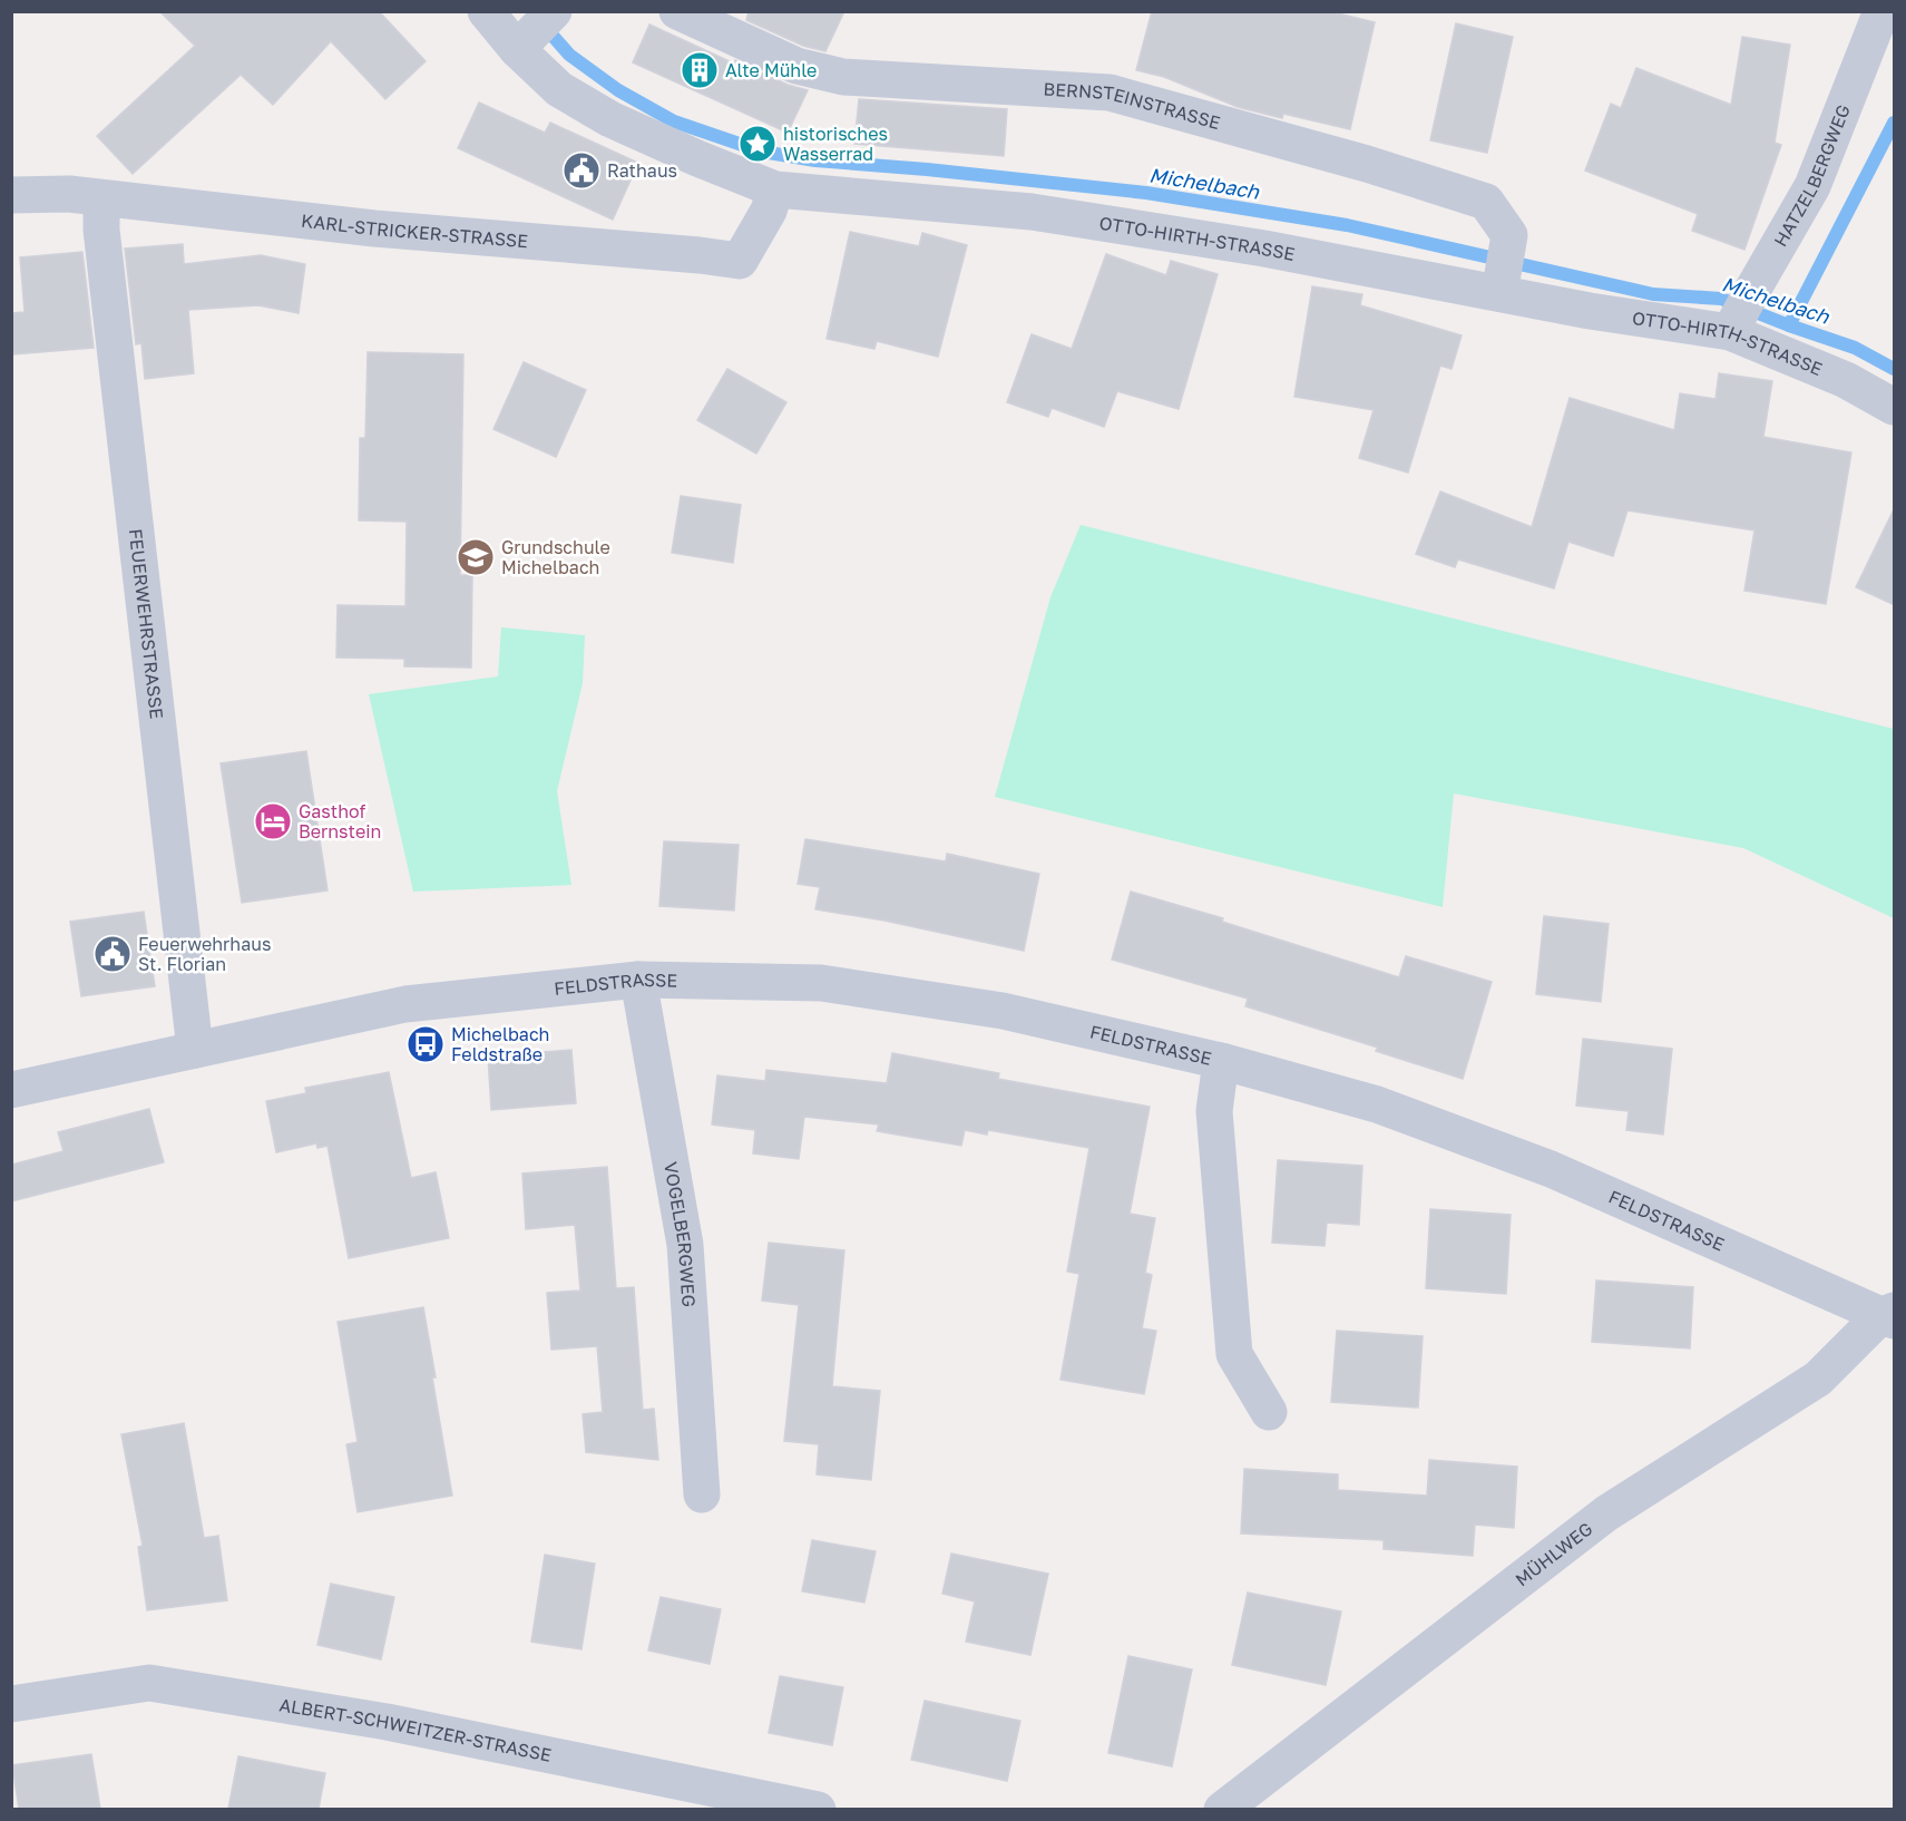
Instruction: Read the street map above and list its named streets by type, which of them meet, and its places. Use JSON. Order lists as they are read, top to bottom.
{
  "streets": {
    "street": [
      "BERNSTEINSTRASSE",
      "HATZELBERGWEG",
      "KARL-STRICKER-STRASSE",
      "OTTO-HIRTH-STRASSE",
      "FEUERWEHRSTRASSE",
      "FELDSTRASSE",
      "VOGELBERGWEG",
      "MÜHLWEG",
      "ALBERT-SCHWEITZER-STRASSE"
    ]
  },
  "crossings": [
    ["BERNSTEINSTRASSE", "OTTO-HIRTH-STRASSE"],
    ["HATZELBERGWEG", "OTTO-HIRTH-STRASSE"],
    ["KARL-STRICKER-STRASSE", "OTTO-HIRTH-STRASSE"],
    ["KARL-STRICKER-STRASSE", "FEUERWEHRSTRASSE"],
    ["FEUERWEHRSTRASSE", "FELDSTRASSE"],
    ["FELDSTRASSE", "VOGELBERGWEG"],
    ["FELDSTRASSE", "MÜHLWEG"]
  ],
  "water": ["Michelbach"],
  "places": {
    "building": ["Alte Mühle"],
    "place": ["historisches Wasserrad"],
    "public building": ["Rathaus", "Feuerwehrhaus St. Florian"],
    "school or university": ["Grundschule Michelbach"],
    "hotel": ["Gasthof Bernstein"],
    "bus stop": ["Michelbach Feldstraße"]
  }
}
